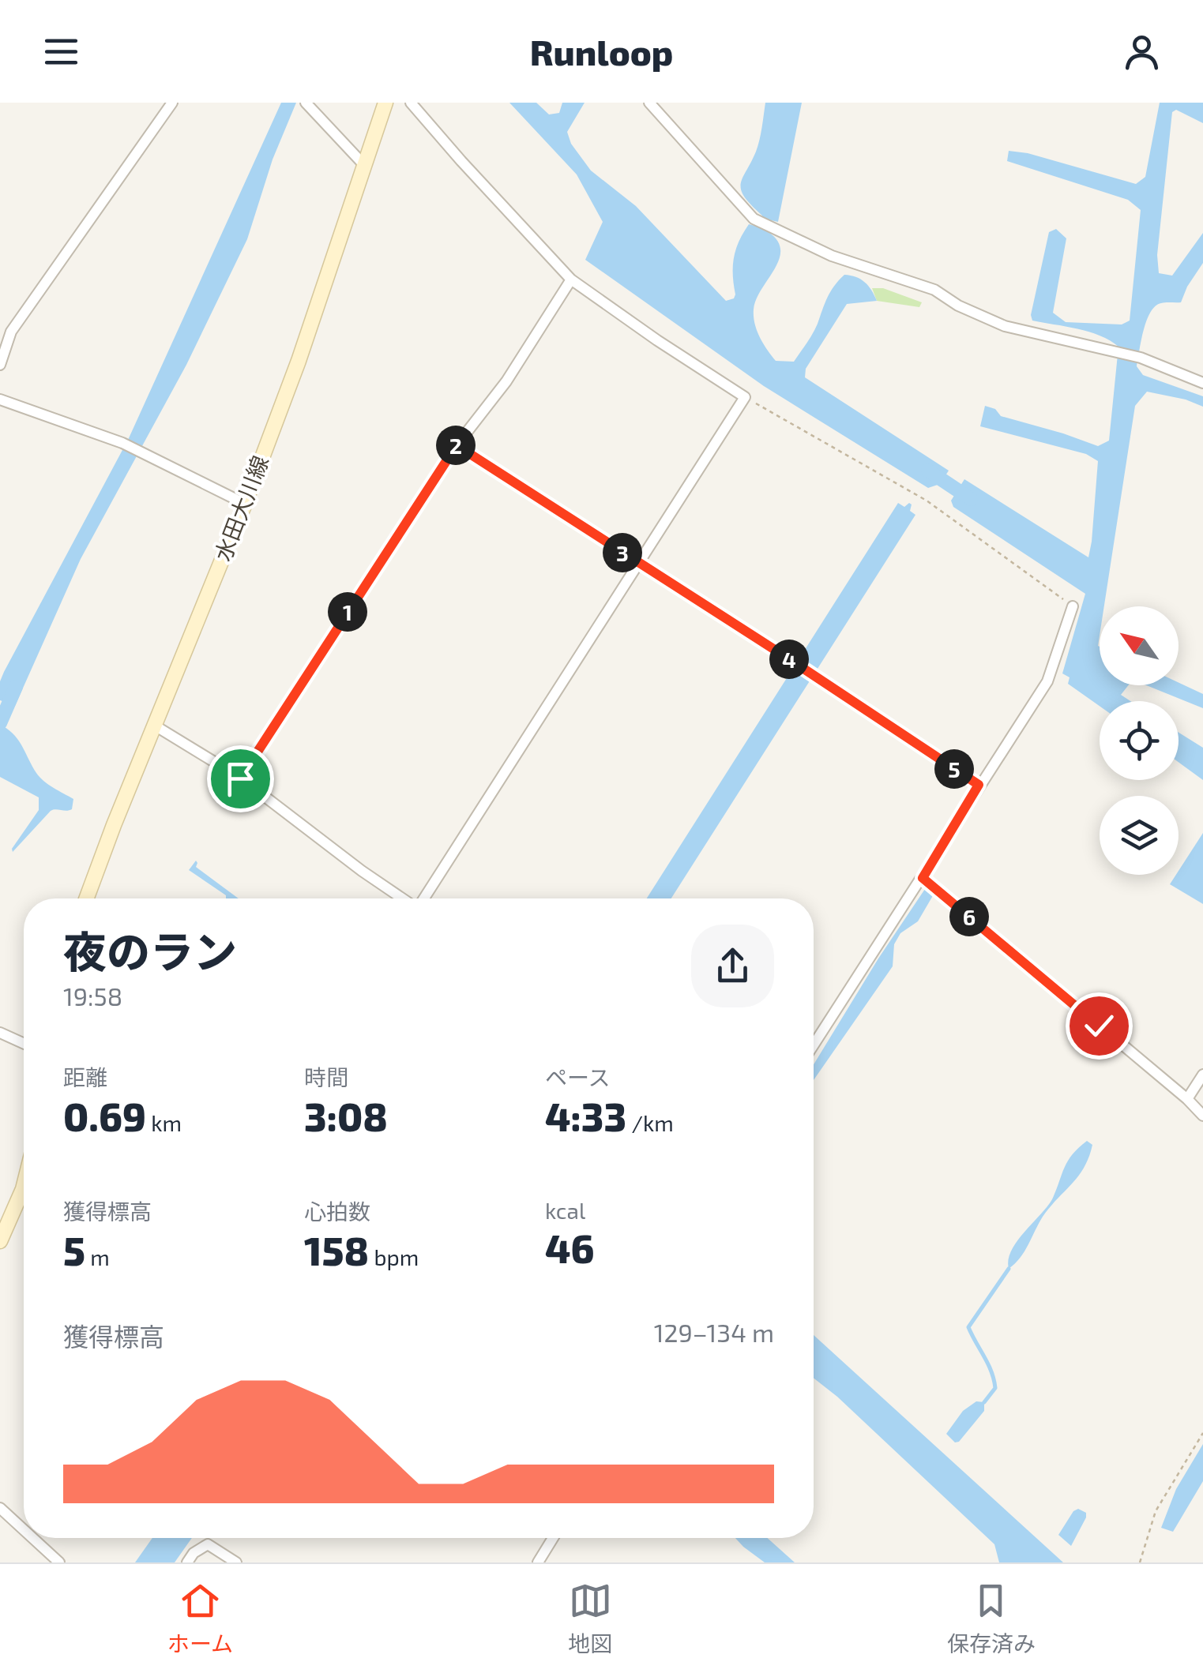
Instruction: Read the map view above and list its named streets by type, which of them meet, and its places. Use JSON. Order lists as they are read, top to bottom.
{
  "streets": {
    "main road": ["水田大川線"]
  },
  "north": "top left",
  "page": {
    "header": "Runloop",
    "pins": [
      "2",
      "3",
      "1",
      "4",
      "5",
      "6"
    ],
    "heading": ["夜のラン", "19:58"],
    "stats": [
      ["距離", "0.69 km"],
      ["時間", "3:08"],
      ["ペース", "4:33 /km"],
      ["獲得標高", "5 m"],
      ["心拍数", "158 bpm"],
      ["kcal", "46"]
    ],
    "chart": ["獲得標高", "129–134 m"],
    "tabs": ["ホーム", "地図", "保存済み"]
  }
}
